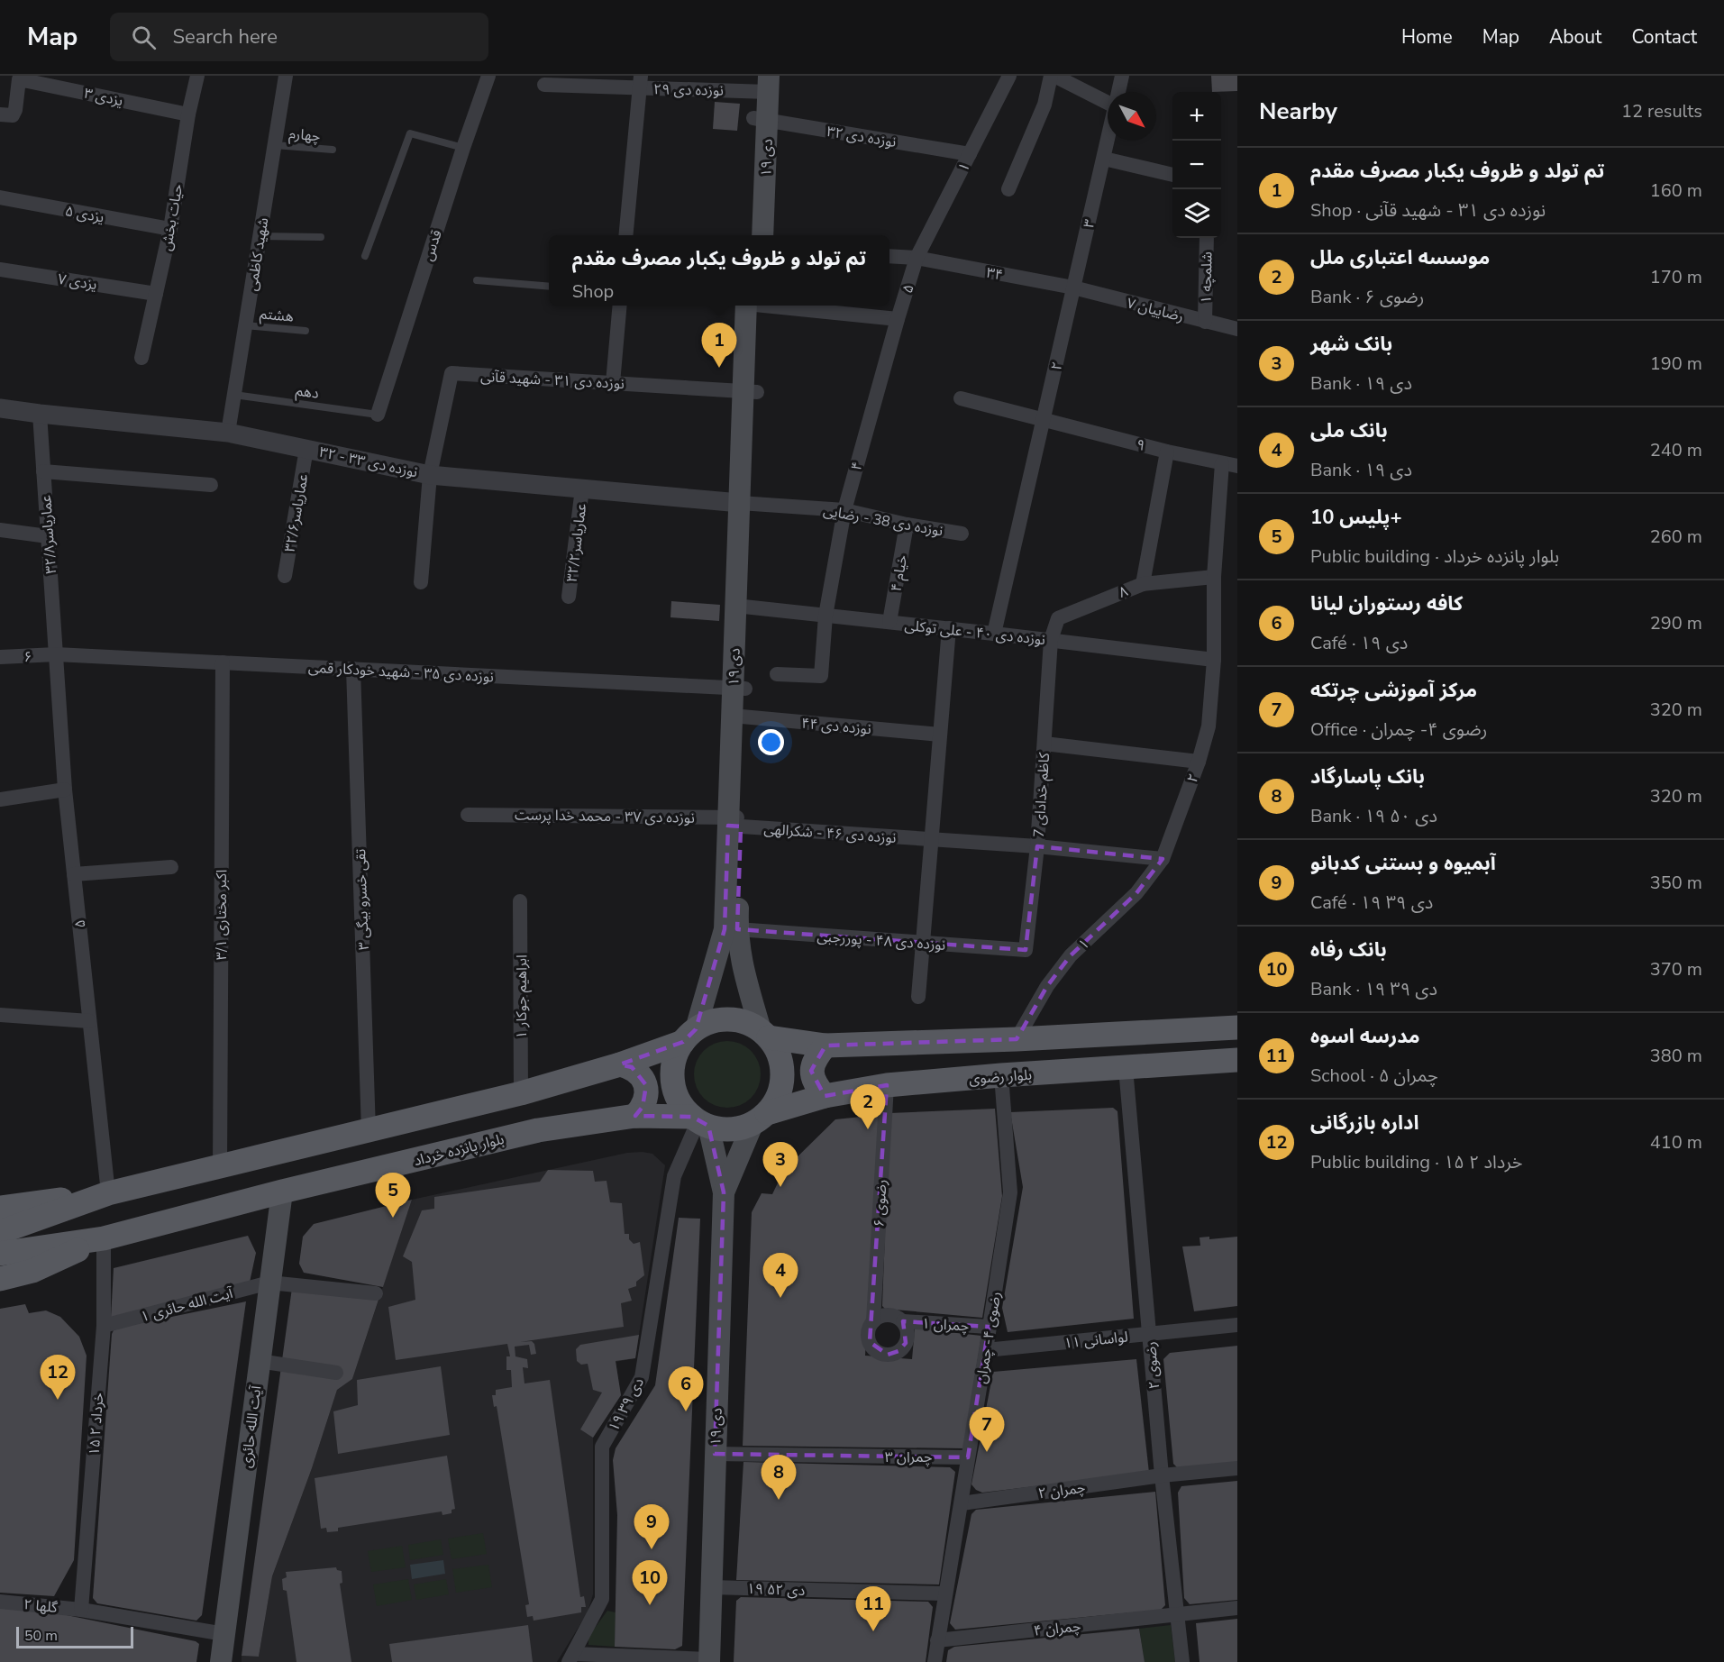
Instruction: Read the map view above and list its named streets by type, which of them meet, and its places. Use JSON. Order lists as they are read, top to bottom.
{
  "streets": {
    "main road": [
      "۱۹ دی",
      "بلوار رضوی",
      "بلوار پانزده خرداد",
      "آیت الله حائری"
    ],
    "street": [
      "نوزده دی ۲۹",
      "یزدی ۳",
      "نوزده دی ۳۲",
      "۱",
      "یزدی ۵",
      "حیات بخش",
      "۳",
      "قدس",
      "شهید کاظمی",
      "۳۴",
      "۱ شلمچه",
      "یزدی ۷",
      "۵",
      "۷ رضاییان",
      "۲",
      "نوزده دی ۳۱ - شهید قآنی",
      "۹",
      "۳۲ - نوزده دی ۳۳",
      "۴",
      "عماریاسر۳۲/۶",
      "نوزده دی 38 - رضایی",
      "عماریاسر۳۲/۸",
      "عماریاسر۳۲/۲",
      "۴ خیام",
      "۸",
      "نوزده دی ۴۰ - علی توکلی",
      "۶",
      "نوزده دی ۳۵ - شهید خودکار قمی",
      "نوزده دی ۴۴",
      "7 کاظم خدادای",
      "نوزده دی ۳۷ - محمد خدا پرست",
      "نوزده دی ۴۶ - شکرالهی",
      "۳ تقی خسرو بیگی",
      "۳/۱ اکبر مختاری",
      "نوزده دی ۴۸ - پوررجبی",
      "۱ ابراهیم جوکار",
      "رضوی ۶",
      "آیت الله حائری ۱",
      "چمران ۱",
      "رضوی ۴- چمران",
      "لواسانی ۱۱",
      "رضوی ۲",
      "۱۹ دی ۳۹",
      "۱۵ خرداد ۲",
      "چمران ۳",
      "چمران ۲",
      "۱۹ دی ۵۲",
      "گلها ۲",
      "چمران ۴"
    ],
    "lane": ["چهارم", "هشتم", "دهم"]
  },
  "crossings": [
    ["نوزده دی ۲۹", "۱۹ دی"],
    ["یزدی ۳", "حیات بخش"],
    ["چهارم", "شهید کاظمی"],
    ["نوزده دی ۳۲", "۱۹ دی"],
    ["نوزده دی ۳۲", "۱"],
    ["۱۹ دی", "نوزده دی ۳۱ - شهید قآنی"],
    ["۱۹ دی", "۳۲ - نوزده دی ۳۳"],
    ["۱۹ دی", "نوزده دی 38 - رضایی"],
    ["۱۹ دی", "نوزده دی ۴۰ - علی توکلی"],
    ["۱۹ دی", "نوزده دی ۳۵ - شهید خودکار قمی"],
    ["۱۹ دی", "نوزده دی ۴۴"],
    ["۱۹ دی", "نوزده دی ۳۷ - محمد خدا پرست"],
    ["۱۹ دی", "نوزده دی ۴۶ - شکرالهی"],
    ["۱۹ دی", "نوزده دی ۴۸ - پوررجبی"],
    ["۱۹ دی", "بلوار رضوی"],
    ["۱۹ دی", "بلوار پانزده خرداد"],
    ["۱۹ دی", "۱۹ دی ۳۹"],
    ["۱۹ دی", "چمران ۳"],
    ["۱۹ دی", "۱۹ دی ۵۲"],
    ["۱", "۳۴"],
    ["۱", "۵"],
    ["۱", "۲"],
    ["یزدی ۵", "حیات بخش"],
    ["حیات بخش", "یزدی ۷"],
    ["۳", "۳۴"],
    ["۳", "۷ رضاییان"],
    ["۳", "۲"],
    ["قدس", "دهم"],
    ["شهید کاظمی", "هشتم"],
    ["شهید کاظمی", "دهم"],
    ["شهید کاظمی", "۳۲ - نوزده دی ۳۳"],
    ["۳۴", "۵"],
    ["۳۴", "۷ رضاییان"],
    ["۳۴", "۲"],
    ["۱ شلمچه", "۷ رضاییان"],
    ["۵", "۴"],
    ["۵", "عماریاسر۳۲/۸"],
    ["۵", "۶"],
    ["۵", "نوزده دی ۳۵ - شهید خودکار قمی"],
    ["۵", "بلوار پانزده خرداد"],
    ["۷ رضاییان", "۲"],
    ["۲", "۹"],
    ["۲", "۸"],
    ["۲", "نوزده دی ۴۰ - علی توکلی"],
    ["نوزده دی ۳۱ - شهید قآنی", "۳۲ - نوزده دی ۳۳"],
    ["۳۲ - نوزده دی ۳۳", "عماریاسر۳۲/۶"],
    ["۳۲ - نوزده دی ۳۳", "نوزده دی 38 - رضایی"],
    ["۳۲ - نوزده دی ۳۳", "عماریاسر۳۲/۸"],
    ["۳۲ - نوزده دی ۳۳", "عماریاسر۳۲/۲"],
    ["۴", "نوزده دی 38 - رضایی"],
    ["۴", "نوزده دی ۴۰ - علی توکلی"],
    ["نوزده دی 38 - رضایی", "۴ خیام"],
    ["عماریاسر۳۲/۸", "۶"],
    ["عماریاسر۳۲/۸", "نوزده دی ۳۵ - شهید خودکار قمی"],
    ["۴ خیام", "نوزده دی ۴۰ - علی توکلی"],
    ["۸", "نوزده دی ۴۰ - علی توکلی"],
    ["۸", "7 کاظم خدادای"],
    ["نوزده دی ۴۰ - علی توکلی", "7 کاظم خدادای"],
    ["۶", "نوزده دی ۳۵ - شهید خودکار قمی"],
    ["نوزده دی ۳۵ - شهید خودکار قمی", "۳ تقی خسرو بیگی"],
    ["نوزده دی ۳۵ - شهید خودکار قمی", "۳/۱ اکبر مختاری"],
    ["7 کاظم خدادای", "نوزده دی ۴۸ - پوررجبی"],
    ["نوزده دی ۳۷ - محمد خدا پرست", "نوزده دی ۴۶ - شکرالهی"],
    ["۳ تقی خسرو بیگی", "بلوار پانزده خرداد"],
    ["۳/۱ اکبر مختاری", "بلوار پانزده خرداد"],
    ["۱ ابراهیم جوکار", "بلوار پانزده خرداد"],
    ["بلوار رضوی", "بلوار پانزده خرداد"],
    ["بلوار رضوی", "رضوی ۶"],
    ["بلوار رضوی", "رضوی ۴- چمران"],
    ["بلوار رضوی", "رضوی ۲"],
    ["بلوار رضوی", "۱۹ دی ۳۹"],
    ["بلوار پانزده خرداد", "۱۹ دی ۳۹"],
    ["بلوار پانزده خرداد", "۱۵ خرداد ۲"],
    ["بلوار پانزده خرداد", "آیت الله حائری"],
    ["رضوی ۶", "چمران ۱"],
    ["آیت الله حائری ۱", "۱۵ خرداد ۲"],
    ["آیت الله حائری ۱", "آیت الله حائری"],
    ["چمران ۱", "رضوی ۴- چمران"],
    ["رضوی ۴- چمران", "لواسانی ۱۱"],
    ["رضوی ۴- چمران", "چمران ۳"],
    ["رضوی ۴- چمران", "چمران ۲"],
    ["رضوی ۴- چمران", "۱۹ دی ۵۲"],
    ["رضوی ۴- چمران", "چمران ۴"],
    ["لواسانی ۱۱", "رضوی ۲"],
    ["رضوی ۲", "چمران ۲"],
    ["رضوی ۲", "چمران ۴"],
    ["۱۵ خرداد ۲", "گلها ۲"],
    ["آیت الله حائری", "گلها ۲"]
  ],
  "scale_bar": "50 m",
  "north": "bottom right",
  "page": {
    "header": "Map",
    "search": "Search here",
    "nav": [
      "Home",
      "Map",
      "About",
      "Contact"
    ],
    "heading": ["Nearby", "12 results"],
    "map_buttons": ["+", "−"],
    "list": [
      {
        "mark": "1",
        "name": "تم تولد و ظروف یکبار مصرف مقدم",
        "note": "Shop · نوزده دی ۳۱ - شهید قآنی",
        "value": "160 m"
      },
      {
        "mark": "2",
        "name": "موسسه اعتباری ملل",
        "note": "Bank · رضوی ۶",
        "value": "170 m"
      },
      {
        "mark": "3",
        "name": "بانک شهر",
        "note": "Bank · ۱۹ دی",
        "value": "190 m"
      },
      {
        "mark": "4",
        "name": "بانک ملی",
        "note": "Bank · ۱۹ دی",
        "value": "240 m"
      },
      {
        "mark": "5",
        "name": "پلیس 10+",
        "note": "Public building · بلوار پانزده خرداد",
        "value": "260 m"
      },
      {
        "mark": "6",
        "name": "کافه رستوران لیانا",
        "note": "Café · ۱۹ دی",
        "value": "290 m"
      },
      {
        "mark": "7",
        "name": "مرکز آموزشی چرتکه",
        "note": "Office · رضوی ۴- چمران",
        "value": "320 m"
      },
      {
        "mark": "8",
        "name": "بانک پاسارگاد",
        "note": "Bank · ۱۹ دی ۵۰",
        "value": "320 m"
      },
      {
        "mark": "9",
        "name": "آبمیوه و بستنی کدبانو",
        "note": "Café · ۱۹ دی ۳۹",
        "value": "350 m"
      },
      {
        "mark": "10",
        "name": "بانک رفاه",
        "note": "Bank · ۱۹ دی ۳۹",
        "value": "370 m"
      },
      {
        "mark": "11",
        "name": "مدرسه اسوه",
        "note": "School · چمران ۵",
        "value": "380 m"
      },
      {
        "mark": "12",
        "name": "اداره بازرگانی",
        "note": "Public building · ۱۵ خرداد ۲",
        "value": "410 m"
      }
    ],
    "popup": ["تم تولد و ظروف یکبار مصرف مقدم", "Shop"],
    "pins": [
      "1",
      "2",
      "3",
      "5",
      "4",
      "12",
      "6",
      "7",
      "8",
      "9",
      "10",
      "11"
    ],
    "scale": "50 m"
  }
}
